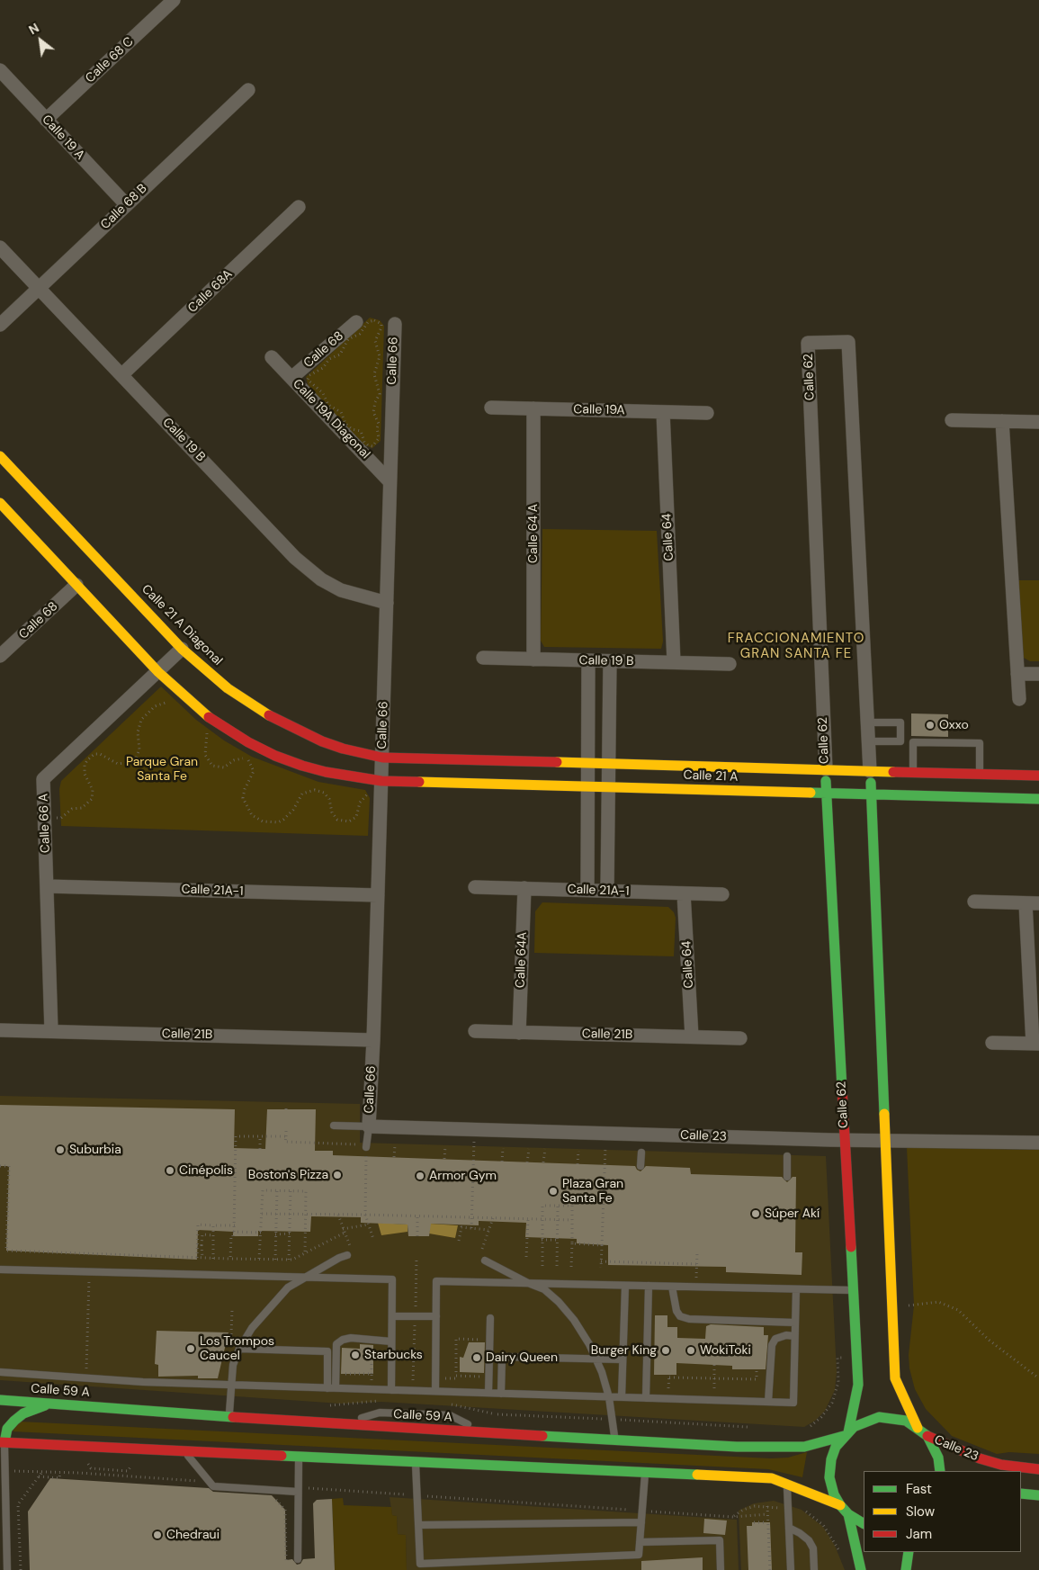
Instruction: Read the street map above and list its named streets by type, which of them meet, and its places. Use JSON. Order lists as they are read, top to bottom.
{
  "streets": {
    "main road": [
      "Calle 62",
      "Calle 21 A Diagonal",
      "Calle 21 A",
      "Calle 23",
      "Calle 59 A"
    ],
    "street": [
      "Calle 68 C",
      "Calle 19 A",
      "Calle 68 B",
      "Calle 68A",
      "Calle 68",
      "Calle 66",
      "Calle 19A",
      "Calle 19A Diagonal",
      "Calle 19 B",
      "Calle 64 A",
      "Calle 64",
      "Calle 66 A",
      "Calle 21A-1",
      "Calle 64A",
      "Calle 21B"
    ]
  },
  "crossings": [
    ["Calle 68 C", "Calle 19 A"],
    ["Calle 19 A", "Calle 68 B"],
    ["Calle 68 B", "Calle 19 B"],
    ["Calle 68A", "Calle 19 B"],
    ["Calle 68", "Calle 19A Diagonal"],
    ["Calle 66", "Calle 19A Diagonal"],
    ["Calle 66", "Calle 19 B"],
    ["Calle 66", "Calle 21 A Diagonal"],
    ["Calle 66", "Calle 21 A"],
    ["Calle 66", "Calle 21A-1"],
    ["Calle 66", "Calle 21B"],
    ["Calle 66", "Calle 23"],
    ["Calle 62", "Calle 21 A"],
    ["Calle 62", "Calle 23"],
    ["Calle 62", "Calle 59 A"],
    ["Calle 19A", "Calle 64 A"],
    ["Calle 19A", "Calle 64"],
    ["Calle 19 B", "Calle 64 A"],
    ["Calle 19 B", "Calle 64"],
    ["Calle 64", "Calle 21A-1"],
    ["Calle 64", "Calle 21B"],
    ["Calle 21 A Diagonal", "Calle 21 A"],
    ["Calle 21 A Diagonal", "Calle 66 A"],
    ["Calle 66 A", "Calle 21A-1"],
    ["Calle 66 A", "Calle 21B"],
    ["Calle 21A-1", "Calle 64A"],
    ["Calle 64A", "Calle 21B"]
  ],
  "districts": ["FRACCIONAMIENTO GRAN SANTA FE"],
  "parks": ["Parque Gran Santa Fe"],
  "places": [
    "Oxxo",
    "Suburbia",
    "Cinépolis",
    "Boston's Pizza",
    "Armor Gym",
    "Plaza Gran Santa Fe",
    "Súper Akí",
    "Los Trompos Caucel",
    "Burger King",
    "WokiToki",
    "Starbucks",
    "Dairy Queen",
    "Chedraui"
  ],
  "legend": ["Fast", "Slow", "Jam"],
  "north": "top left"
}
